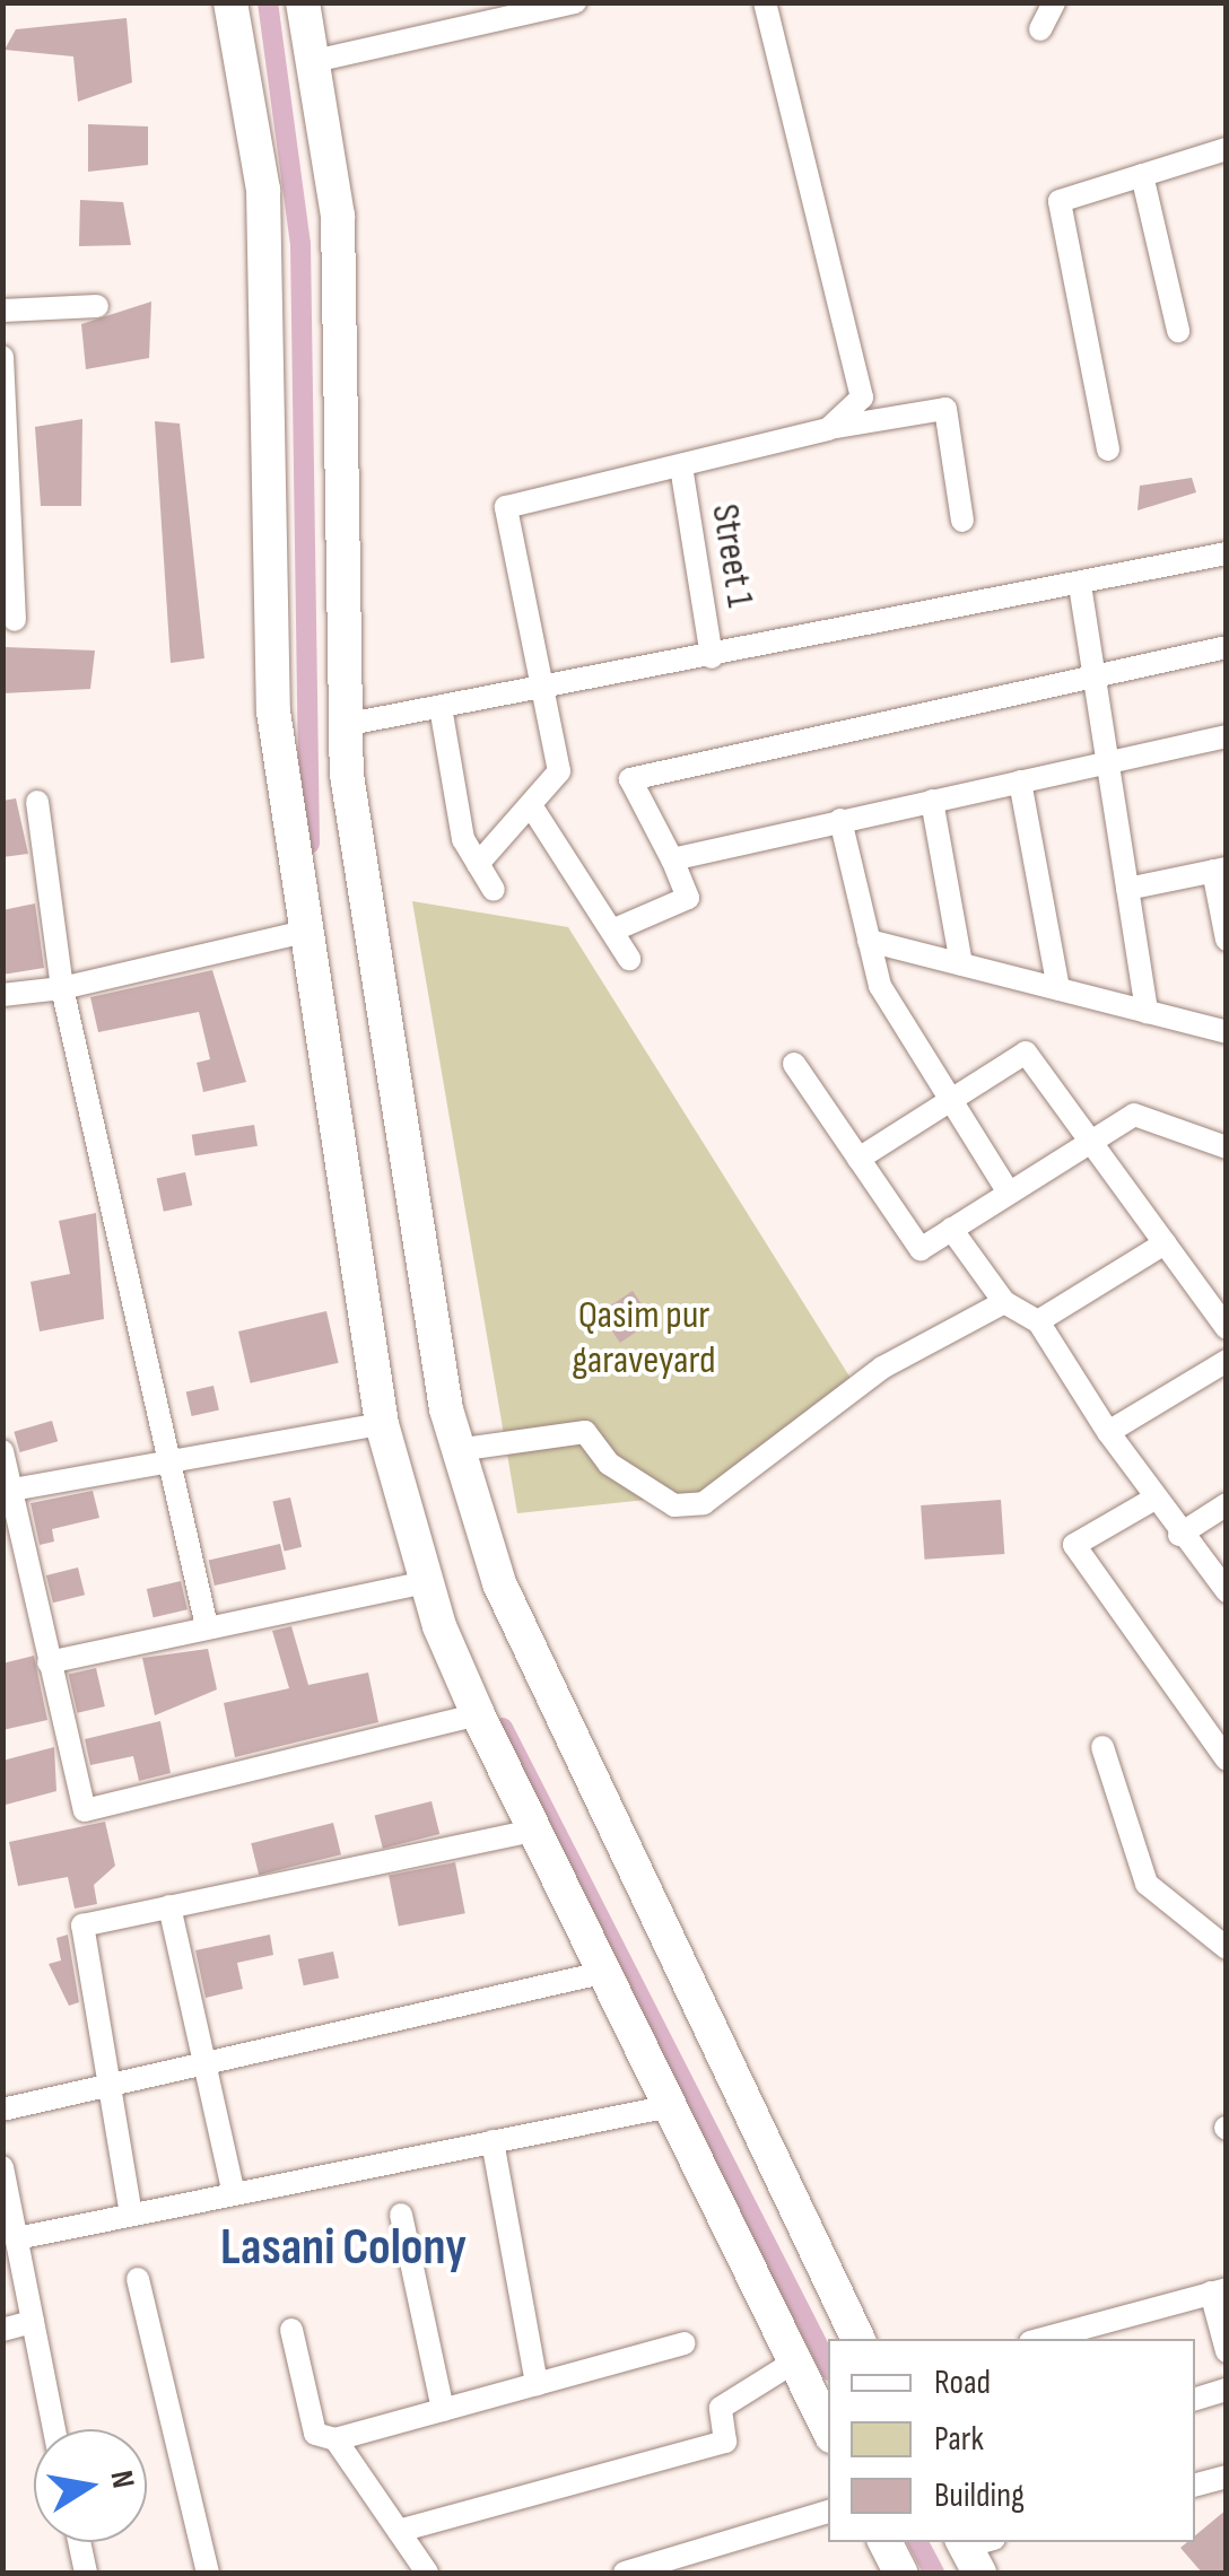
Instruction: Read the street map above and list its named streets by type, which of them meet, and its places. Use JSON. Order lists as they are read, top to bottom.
{
  "streets": {
    "street": ["Street 1"]
  },
  "districts": ["Lasani Colony"],
  "parks": ["Qasim pur garaveyard"],
  "legend": ["Road", "Park", "Building"],
  "north": "right"
}
